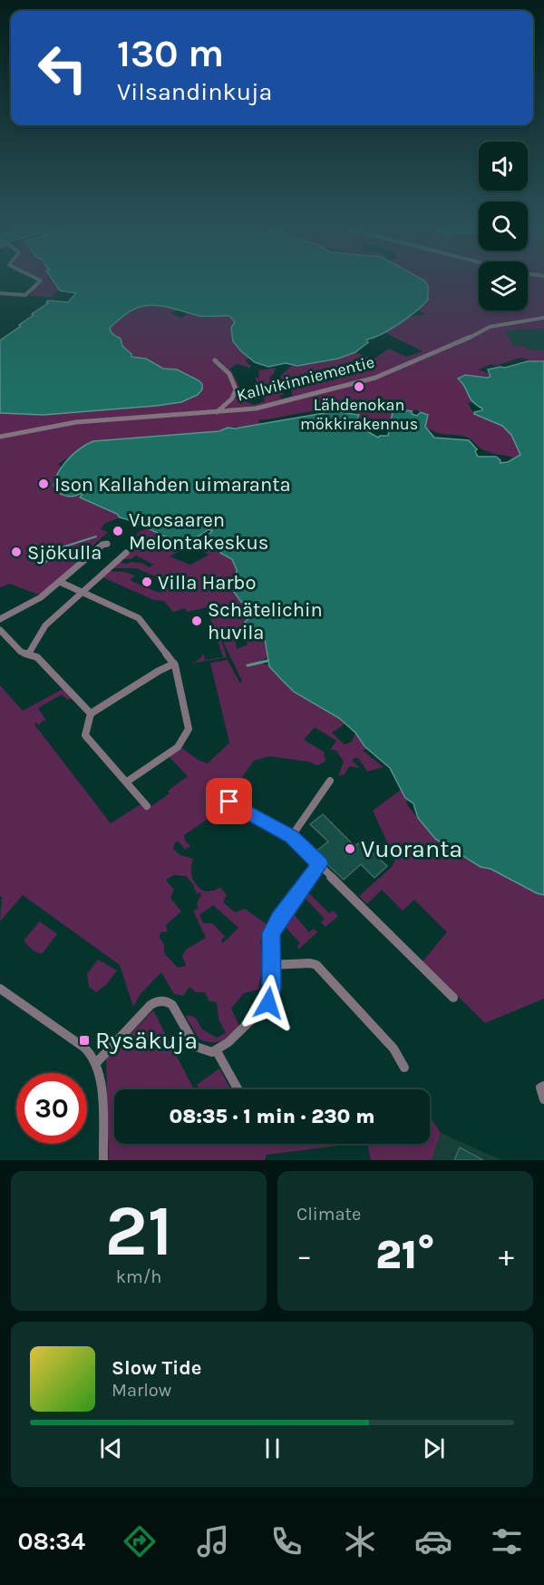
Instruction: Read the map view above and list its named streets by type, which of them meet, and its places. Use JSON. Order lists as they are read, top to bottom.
{
  "streets": {
    "street": ["Kallvikinniementie"]
  },
  "places": {
    "other": [
      "Lähdenokan mökkirakennus",
      "Ison Kallahden uimaranta",
      "Vuosaaren Melontakeskus",
      "Sjökulla",
      "Villa Harbo",
      "Schätelichin huvila",
      "Vuoranta"
    ],
    "transit": ["Rysäkuja"]
  },
  "page": {
    "turn": ["130 m", "Vilsandinkuja"],
    "limit": "30",
    "trip": "08:35 · 1 min · 230 m",
    "tile": [
      ["21", "km/h"],
      "Climate"
    ],
    "heat": ["−", "21°", "+"],
    "song": ["Slow Tide", "Marlow"],
    "tabs": "08:34"
  }
}
